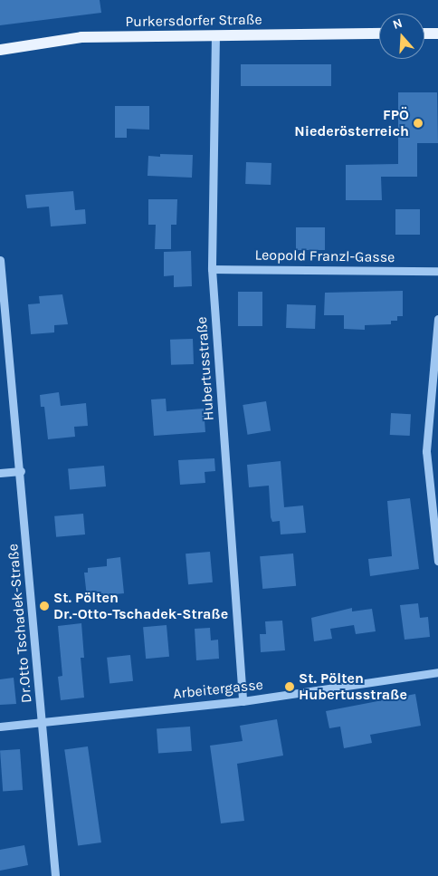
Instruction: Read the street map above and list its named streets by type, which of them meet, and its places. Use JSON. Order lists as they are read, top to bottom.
{
  "streets": {
    "main road": ["Purkersdorfer Straße"],
    "street": [
      "Leopold Franzl-Gasse",
      "Hubertusstraße",
      "Dr.Otto Tschadek-Straße",
      "Arbeitergasse"
    ]
  },
  "crossings": [
    ["Purkersdorfer Straße", "Hubertusstraße"],
    ["Leopold Franzl-Gasse", "Hubertusstraße"],
    ["Hubertusstraße", "Arbeitergasse"],
    ["Dr.Otto Tschadek-Straße", "Arbeitergasse"]
  ],
  "places": ["FPÖ Niederösterreich", "St. Pölten Dr.-Otto-Tschadek-Straße", "St. Pölten Hubertusstraße"],
  "north": "top"
}
